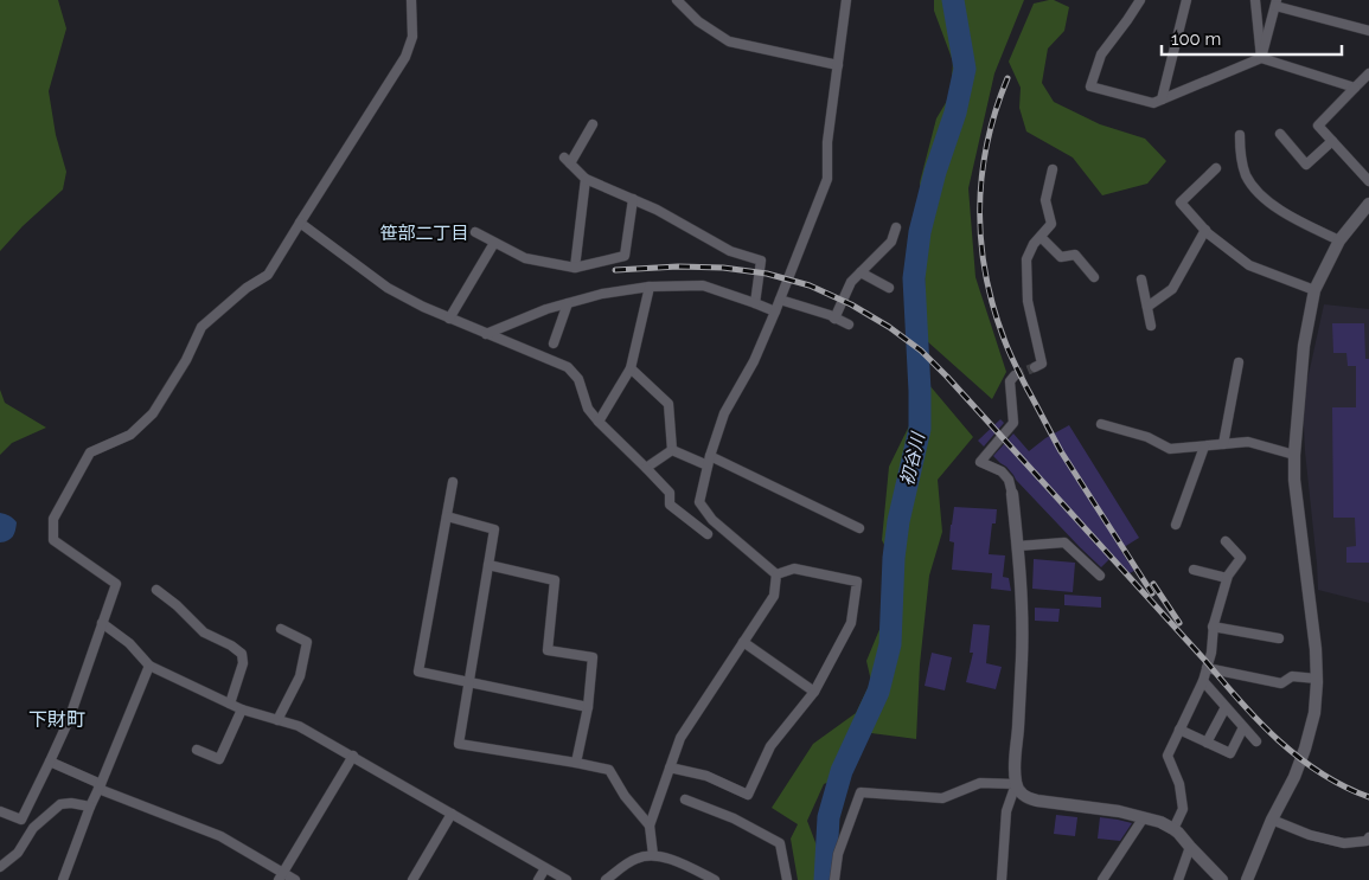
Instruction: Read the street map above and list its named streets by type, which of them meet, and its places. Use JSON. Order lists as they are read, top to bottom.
{
  "districts": ["笹部二丁目", "下財町"],
  "water": ["初谷川"],
  "scale_bar": "100 m"
}
